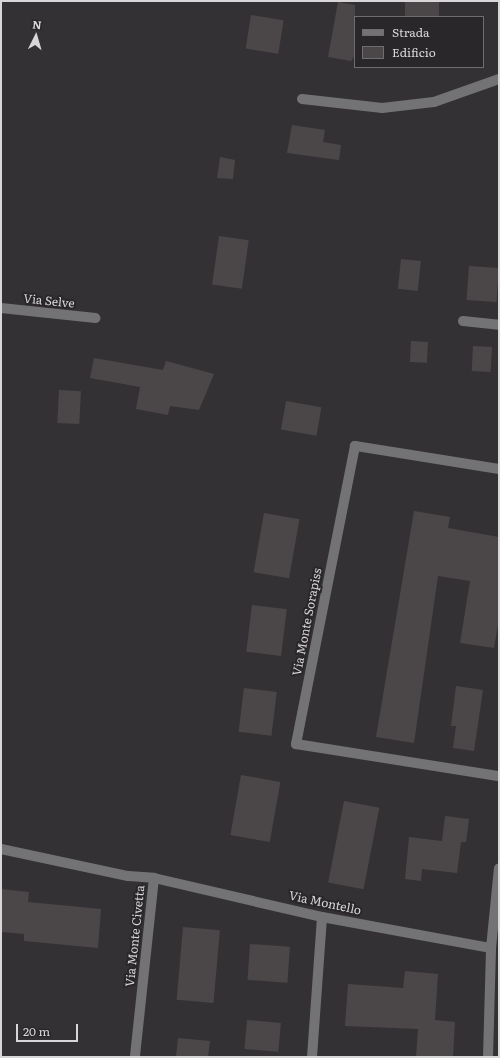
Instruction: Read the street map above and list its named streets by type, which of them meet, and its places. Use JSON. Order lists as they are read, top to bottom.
{
  "streets": {
    "street": [
      "Via Selve",
      "Via Monte Sorapiss",
      "Via Montello",
      "Via Monte Civetta"
    ]
  },
  "crossings": [
    ["Via Montello", "Via Monte Civetta"]
  ],
  "legend": ["Strada", "Edificio"],
  "scale_bar": "20 m",
  "north": "top"
}
